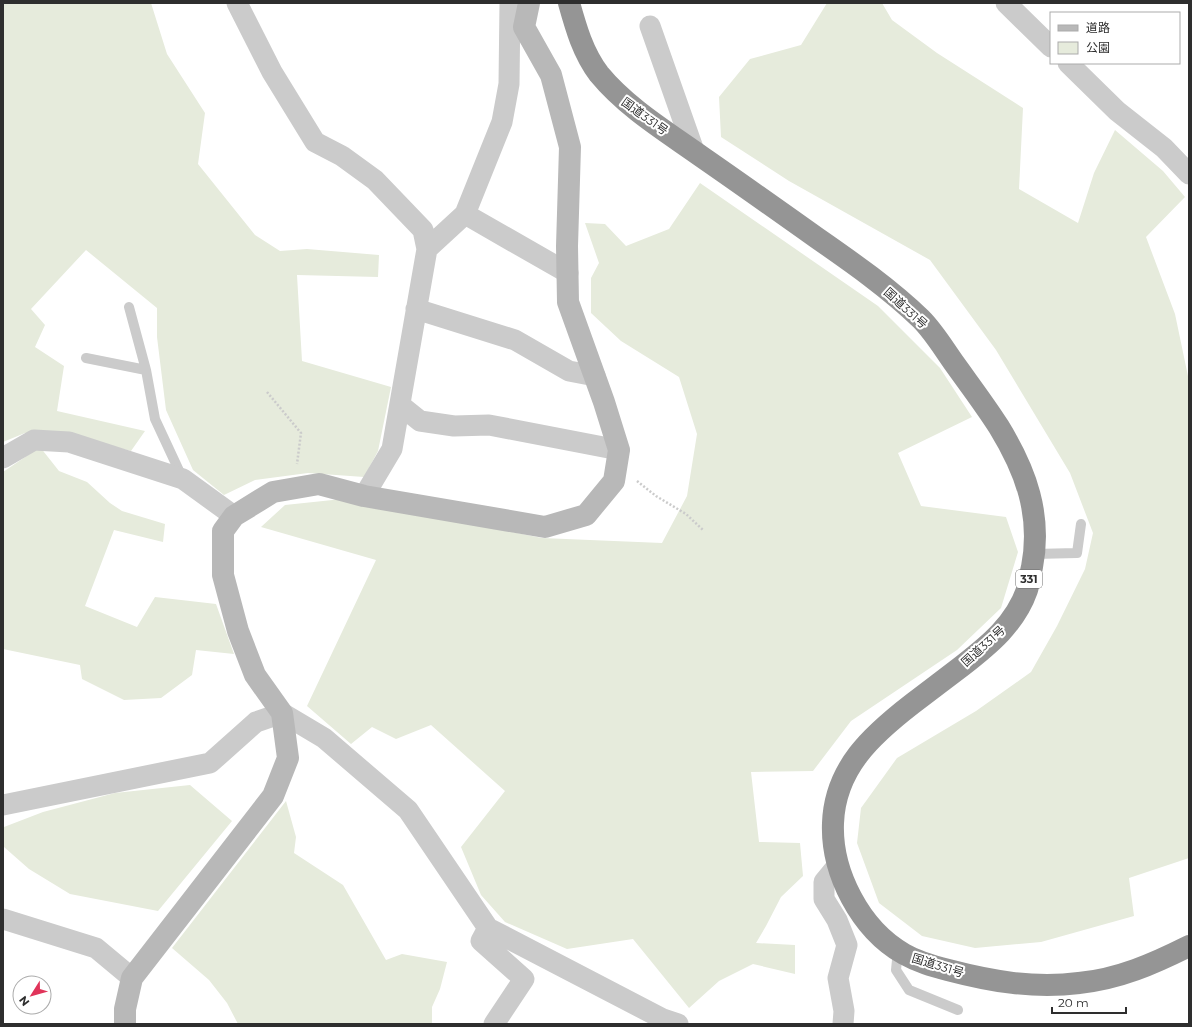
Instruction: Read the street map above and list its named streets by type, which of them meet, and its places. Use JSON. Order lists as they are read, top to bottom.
{
  "streets": {
    "highway": ["国道331号", "331"]
  },
  "legend": ["道路", "公園"],
  "scale_bar": "20 m",
  "north": "bottom left"
}
